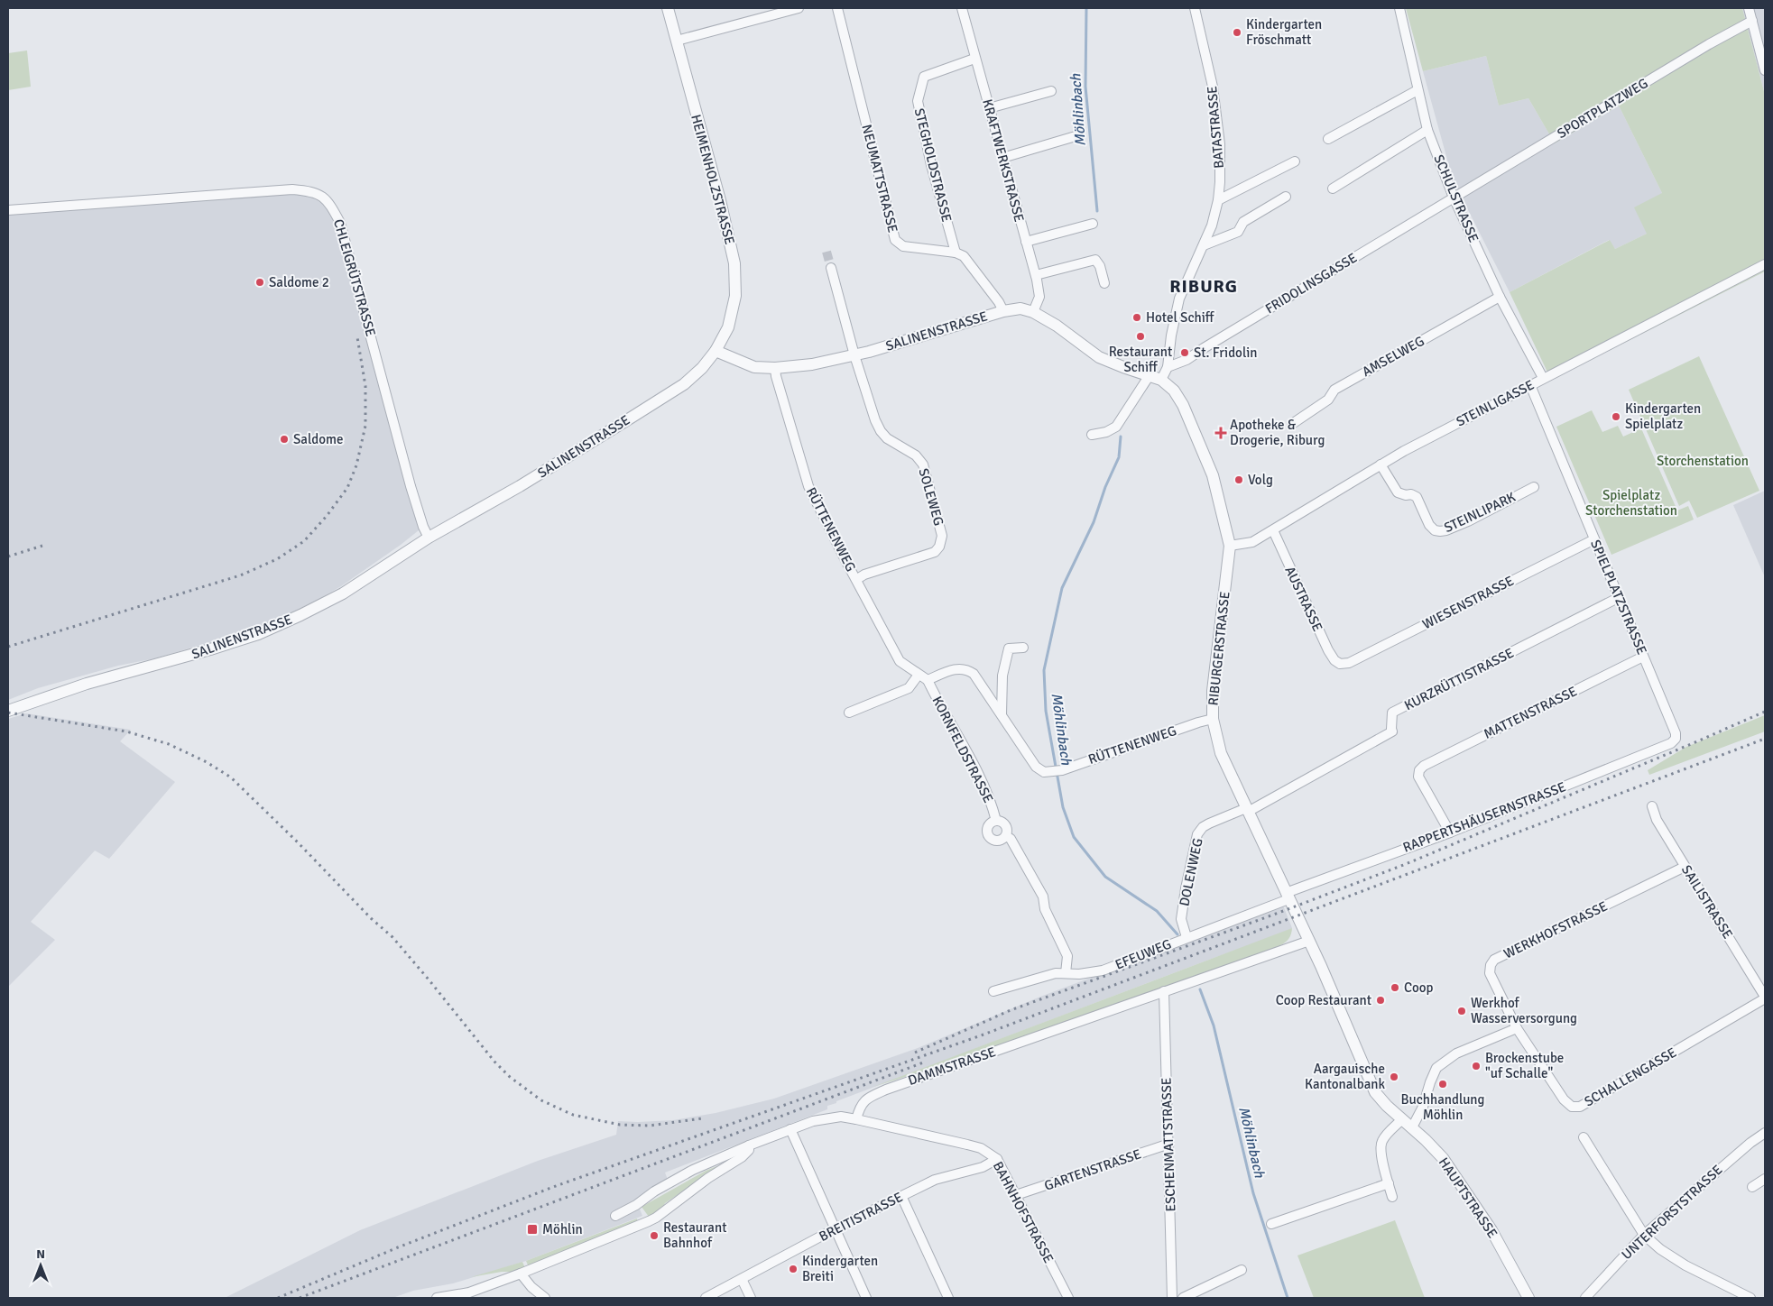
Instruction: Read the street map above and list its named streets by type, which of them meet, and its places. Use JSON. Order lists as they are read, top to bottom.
{
  "streets": {
    "street": [
      "SPORTPLATZWEG",
      "BATASTRASSE",
      "KRAFTWERKSTRASSE",
      "STEGHOLDSTRASSE",
      "NEUMATTSTRASSE",
      "HEIMENHOLZSTRASSE",
      "SCHULSTRASSE",
      "CHLEIGRÜTSTRASSE",
      "FRIDOLINSGASSE",
      "SALINENSTRASSE",
      "AMSELWEG",
      "STEINLIGASSE",
      "SOLEWEG",
      "STEINLIPARK",
      "RÜTTENENWEG",
      "SPIELPLATZSTRASSE",
      "AUSTRASSE",
      "WIESENSTRASSE",
      "RIBURGERSTRASSE",
      "KURZRÜTTISTRASSE",
      "MATTENSTRASSE",
      "KORNFELDSTRASSE",
      "RAPPERTSHÄUSERNSTRASSE",
      "DOLENWEG",
      "SAILISTRASSE",
      "WERKHOFSTRASSE",
      "EFEUWEG",
      "DAMMSTRASSE",
      "SCHALLENGASSE",
      "ESCHENMATTSTRASSE",
      "GARTENSTRASSE",
      "HAUPTSTRASSE",
      "BAHNHOFSTRASSE",
      "UNTERFORSTSTRASSE",
      "BREITISTRASSE"
    ]
  },
  "crossings": [
    ["SPORTPLATZWEG", "SCHULSTRASSE"],
    ["SPORTPLATZWEG", "FRIDOLINSGASSE"],
    ["BATASTRASSE", "FRIDOLINSGASSE"],
    ["BATASTRASSE", "SALINENSTRASSE"],
    ["BATASTRASSE", "RIBURGERSTRASSE"],
    ["KRAFTWERKSTRASSE", "STEGHOLDSTRASSE"],
    ["KRAFTWERKSTRASSE", "SALINENSTRASSE"],
    ["STEGHOLDSTRASSE", "NEUMATTSTRASSE"],
    ["HEIMENHOLZSTRASSE", "SALINENSTRASSE"],
    ["SCHULSTRASSE", "FRIDOLINSGASSE"],
    ["SCHULSTRASSE", "AMSELWEG"],
    ["SCHULSTRASSE", "STEINLIGASSE"],
    ["CHLEIGRÜTSTRASSE", "SALINENSTRASSE"],
    ["SALINENSTRASSE", "SOLEWEG"],
    ["SALINENSTRASSE", "RÜTTENENWEG"],
    ["SALINENSTRASSE", "RIBURGERSTRASSE"],
    ["STEINLIGASSE", "STEINLIPARK"],
    ["STEINLIGASSE", "SPIELPLATZSTRASSE"],
    ["STEINLIGASSE", "AUSTRASSE"],
    ["STEINLIGASSE", "RIBURGERSTRASSE"],
    ["SOLEWEG", "RÜTTENENWEG"],
    ["RÜTTENENWEG", "RIBURGERSTRASSE"],
    ["RÜTTENENWEG", "KORNFELDSTRASSE"],
    ["SPIELPLATZSTRASSE", "WIESENSTRASSE"],
    ["SPIELPLATZSTRASSE", "KURZRÜTTISTRASSE"],
    ["SPIELPLATZSTRASSE", "MATTENSTRASSE"],
    ["SPIELPLATZSTRASSE", "RAPPERTSHÄUSERNSTRASSE"],
    ["AUSTRASSE", "WIESENSTRASSE"],
    ["RIBURGERSTRASSE", "KURZRÜTTISTRASSE"],
    ["RIBURGERSTRASSE", "RAPPERTSHÄUSERNSTRASSE"],
    ["RIBURGERSTRASSE", "DOLENWEG"],
    ["RIBURGERSTRASSE", "EFEUWEG"],
    ["RIBURGERSTRASSE", "DAMMSTRASSE"],
    ["RIBURGERSTRASSE", "HAUPTSTRASSE"],
    ["KURZRÜTTISTRASSE", "DOLENWEG"],
    ["MATTENSTRASSE", "RAPPERTSHÄUSERNSTRASSE"],
    ["KORNFELDSTRASSE", "EFEUWEG"],
    ["RAPPERTSHÄUSERNSTRASSE", "EFEUWEG"],
    ["DOLENWEG", "EFEUWEG"],
    ["SAILISTRASSE", "WERKHOFSTRASSE"],
    ["SAILISTRASSE", "SCHALLENGASSE"],
    ["WERKHOFSTRASSE", "SCHALLENGASSE"],
    ["DAMMSTRASSE", "ESCHENMATTSTRASSE"],
    ["DAMMSTRASSE", "HAUPTSTRASSE"],
    ["DAMMSTRASSE", "BAHNHOFSTRASSE"],
    ["ESCHENMATTSTRASSE", "GARTENSTRASSE"],
    ["GARTENSTRASSE", "BAHNHOFSTRASSE"],
    ["BAHNHOFSTRASSE", "BREITISTRASSE"]
  ],
  "districts": ["RIBURG"],
  "water": ["Möhlinbach"],
  "parks": ["Storchenstation", "Spielplatz Storchenstation"],
  "places": {
    "other": [
      "Kindergarten Fröschmatt",
      "Saldome 2",
      "Hotel Schiff",
      "Restaurant Schiff",
      "St. Fridolin",
      "Kindergarten Spielplatz",
      "Saldome",
      "Volg",
      "Coop",
      "Coop Restaurant",
      "Werkhof Wasserversorgung",
      "Brockenstube \"uf Schalle\"",
      "Aargauische Kantonalbank",
      "Buchhandlung Möhlin",
      "Restaurant Bahnhof",
      "Kindergarten Breiti"
    ],
    "health": ["Apotheke & Drogerie, Riburg"],
    "transit": ["Möhlin"]
  },
  "north": "top"
}
